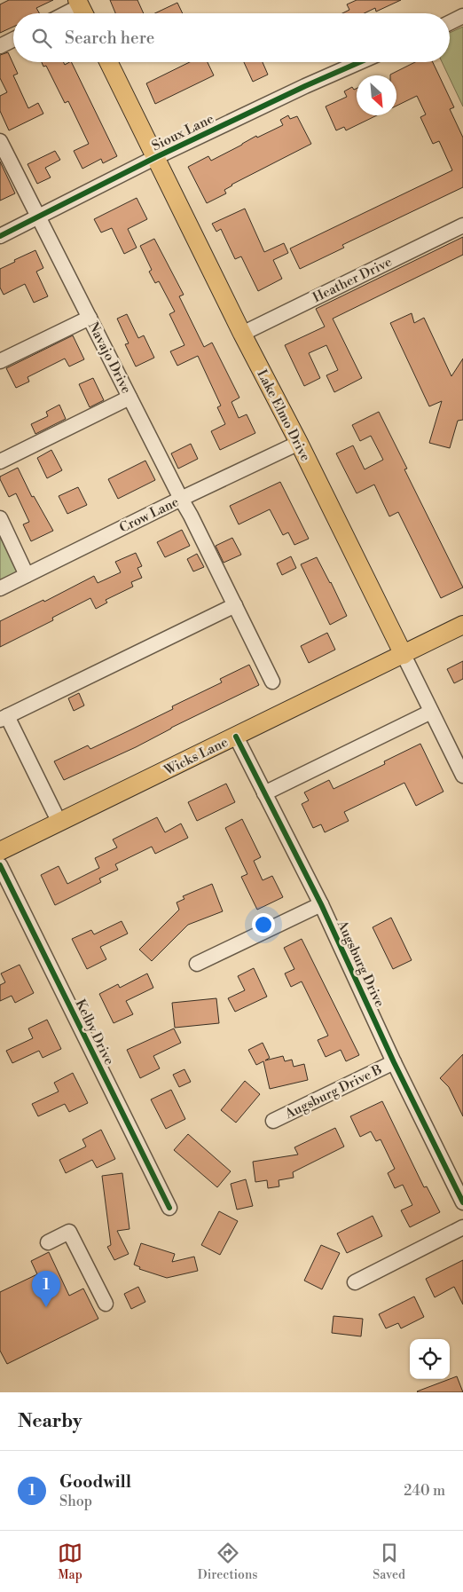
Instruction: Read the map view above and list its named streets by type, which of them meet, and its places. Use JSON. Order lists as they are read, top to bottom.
{
  "streets": {
    "main road": ["Lake Elmo Drive", "Wicks Lane"],
    "street": [
      "Sioux Lane",
      "Heather Drive",
      "Navajo Drive",
      "Crow Lane",
      "Augsburg Drive",
      "Kelby Drive",
      "Augsburg Drive B"
    ]
  },
  "crossings": [
    ["Sioux Lane", "Navajo Drive"],
    ["Sioux Lane", "Lake Elmo Drive"],
    ["Heather Drive", "Lake Elmo Drive"],
    ["Navajo Drive", "Crow Lane"],
    ["Lake Elmo Drive", "Crow Lane"],
    ["Lake Elmo Drive", "Wicks Lane"],
    ["Wicks Lane", "Augsburg Drive"],
    ["Augsburg Drive", "Augsburg Drive B"]
  ],
  "north": "bottom right",
  "page": {
    "search": "Search here",
    "pins": "1",
    "heading": "Nearby",
    "list": [
      {
        "mark": "1",
        "name": "Goodwill",
        "note": "Shop",
        "value": "240 m"
      }
    ],
    "nav": ["Map", "Directions", "Saved"]
  }
}
